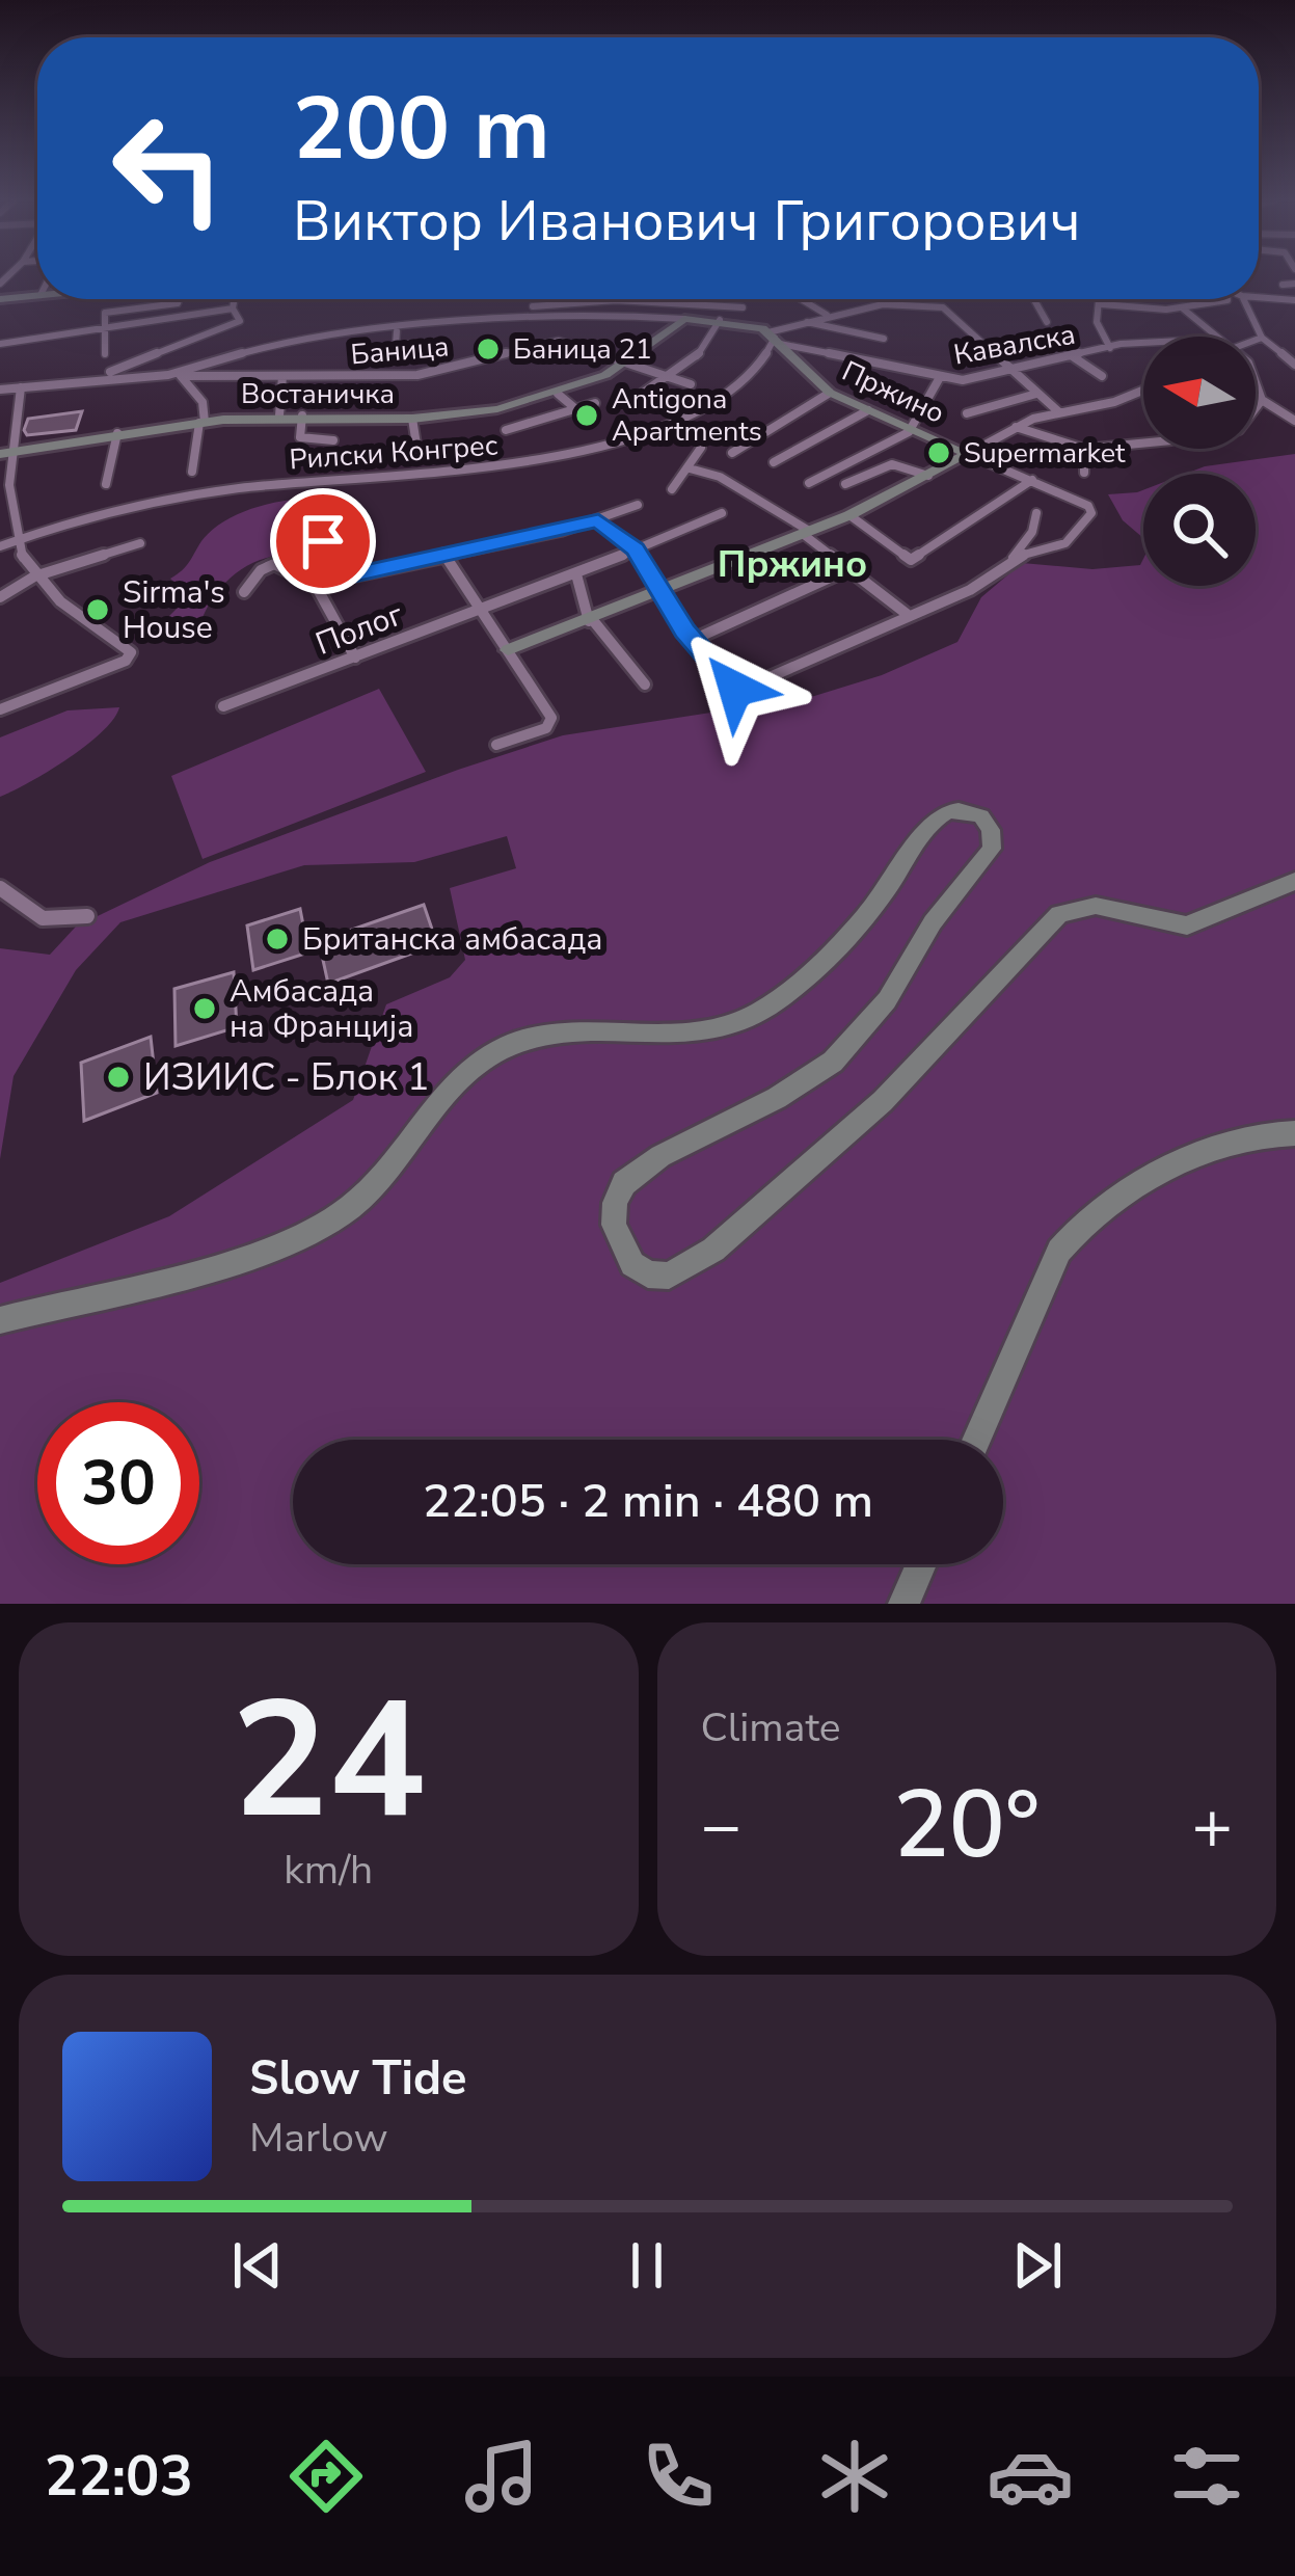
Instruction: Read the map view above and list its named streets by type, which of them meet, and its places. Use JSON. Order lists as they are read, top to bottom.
{
  "streets": {
    "street": [
      "Кавалска",
      "Баница",
      "Пржино",
      "Востаничка",
      "Рилски Конгрес",
      "Полог"
    ]
  },
  "crossings": [
    ["Кавалска", "Пржино"],
    ["Кавалска", "Рилски Конгрес"],
    ["Баница", "Востаничка"],
    ["Пржино", "Рилски Конгрес"]
  ],
  "districts": ["Пржино"],
  "places": [
    "Баница 21",
    "Antigona Apartments",
    "Supermarket",
    "Sirma's House",
    "Британска амбасада",
    "Амбасада на Франција",
    "ИЗИИС - Блок 1"
  ],
  "north": "left",
  "page": {
    "turn": ["200 m", "Виктор Иванович Григорович"],
    "limit": "30",
    "trip": "22:05 · 2 min · 480 m",
    "tile": [
      ["24", "km/h"],
      "Climate"
    ],
    "heat": ["−", "20°", "+"],
    "song": ["Slow Tide", "Marlow"],
    "tabs": "22:03"
  }
}
